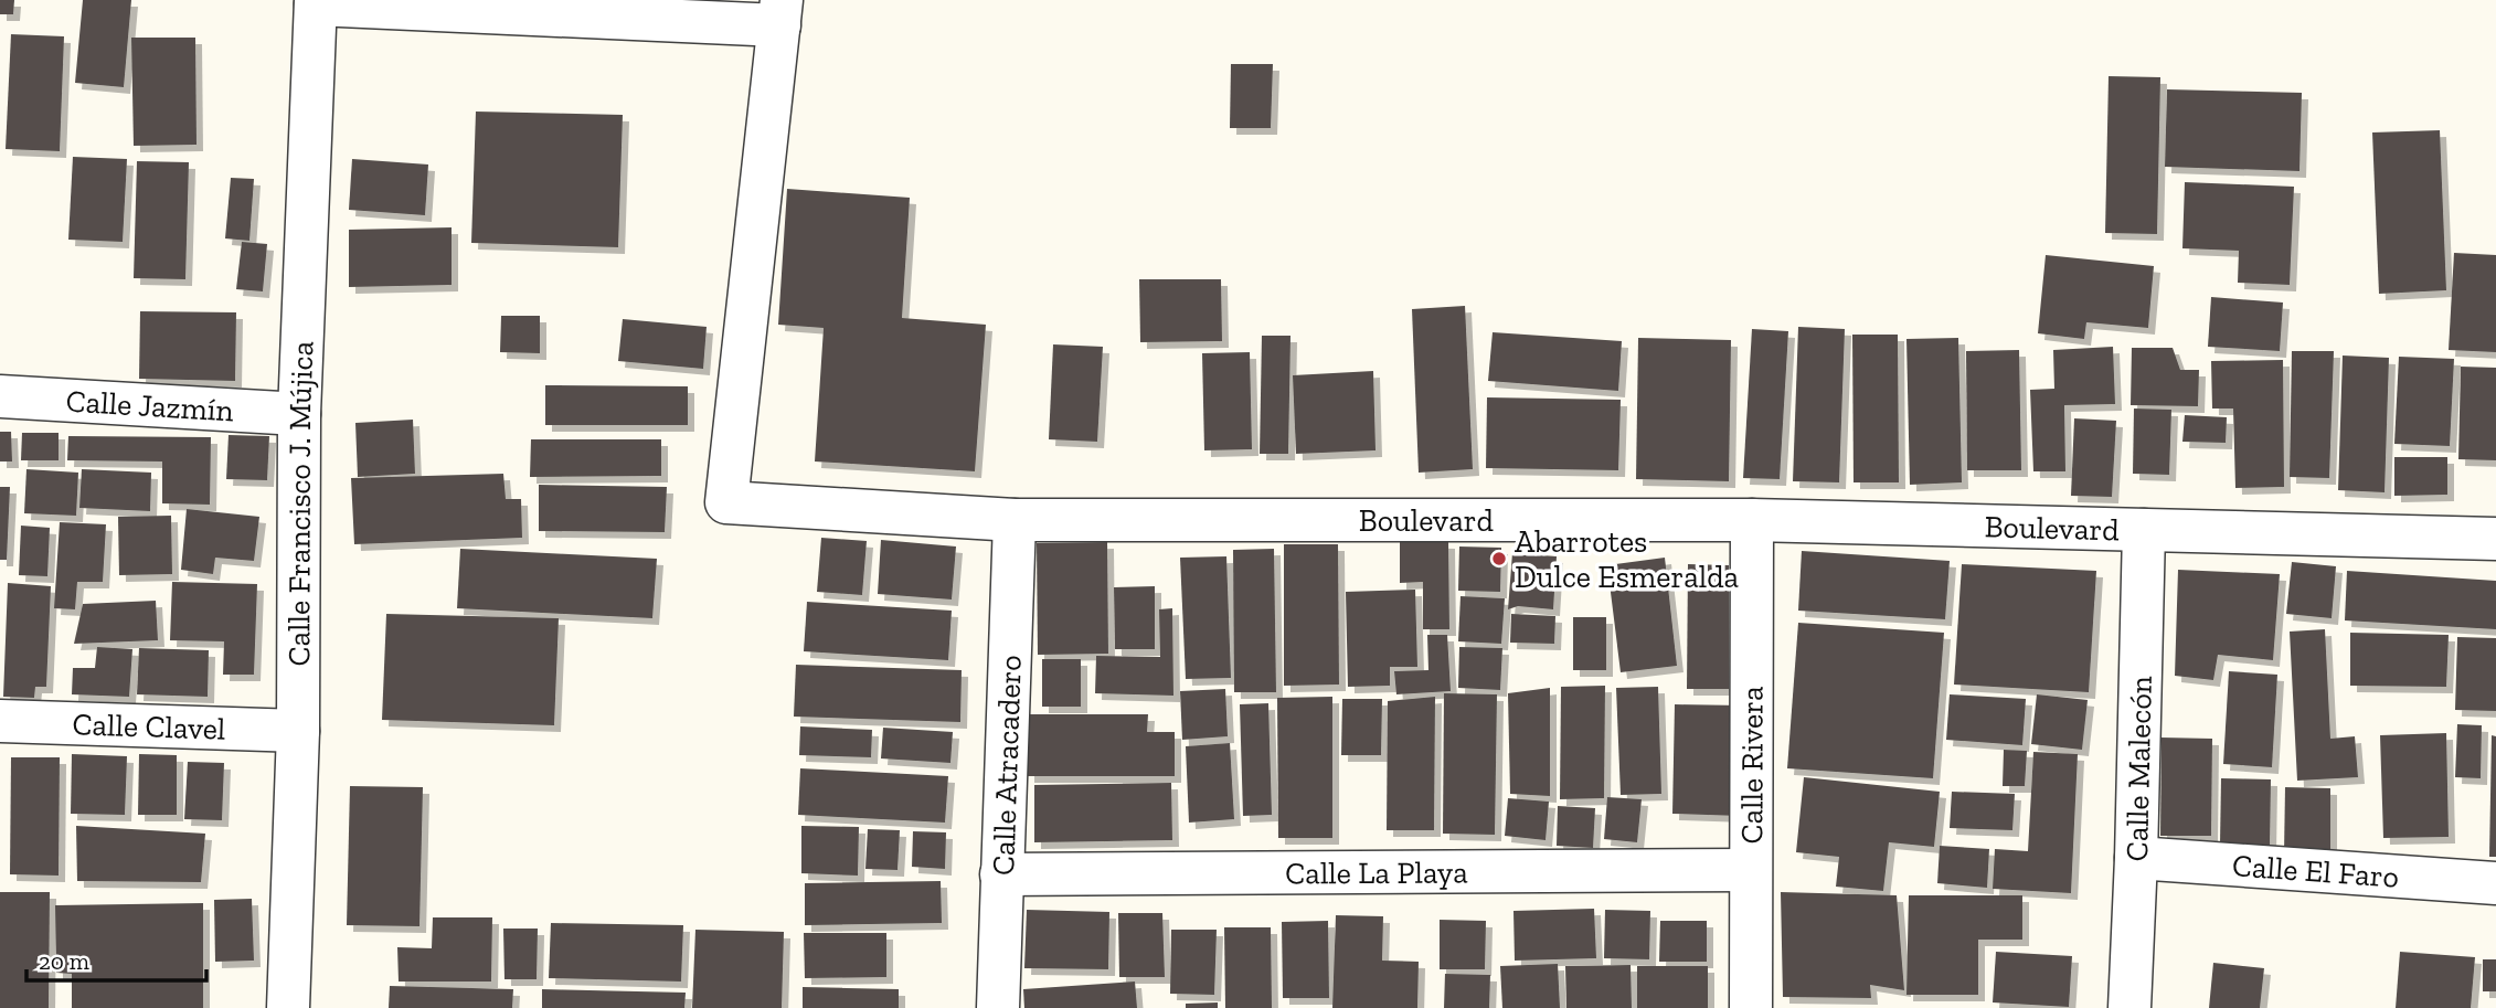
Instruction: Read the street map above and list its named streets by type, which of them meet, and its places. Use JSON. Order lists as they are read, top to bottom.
{
  "streets": {
    "street": [
      "Calle Jazmín",
      "Calle Francisco J. Mújica",
      "Boulevard",
      "Calle Clavel",
      "Calle Atracadero",
      "Calle Rivera",
      "Calle Malecón",
      "Calle El Faro",
      "Calle La Playa"
    ]
  },
  "crossings": [
    ["Calle Jazmín", "Calle Francisco J. Mújica"],
    ["Calle Francisco J. Mújica", "Calle Clavel"],
    ["Boulevard", "Calle Atracadero"],
    ["Boulevard", "Calle Rivera"],
    ["Boulevard", "Calle Malecón"],
    ["Calle Atracadero", "Calle La Playa"],
    ["Calle Rivera", "Calle La Playa"],
    ["Calle Malecón", "Calle El Faro"]
  ],
  "places": ["Abarrotes Dulce Esmeralda"],
  "scale_bar": "20 m"
}
